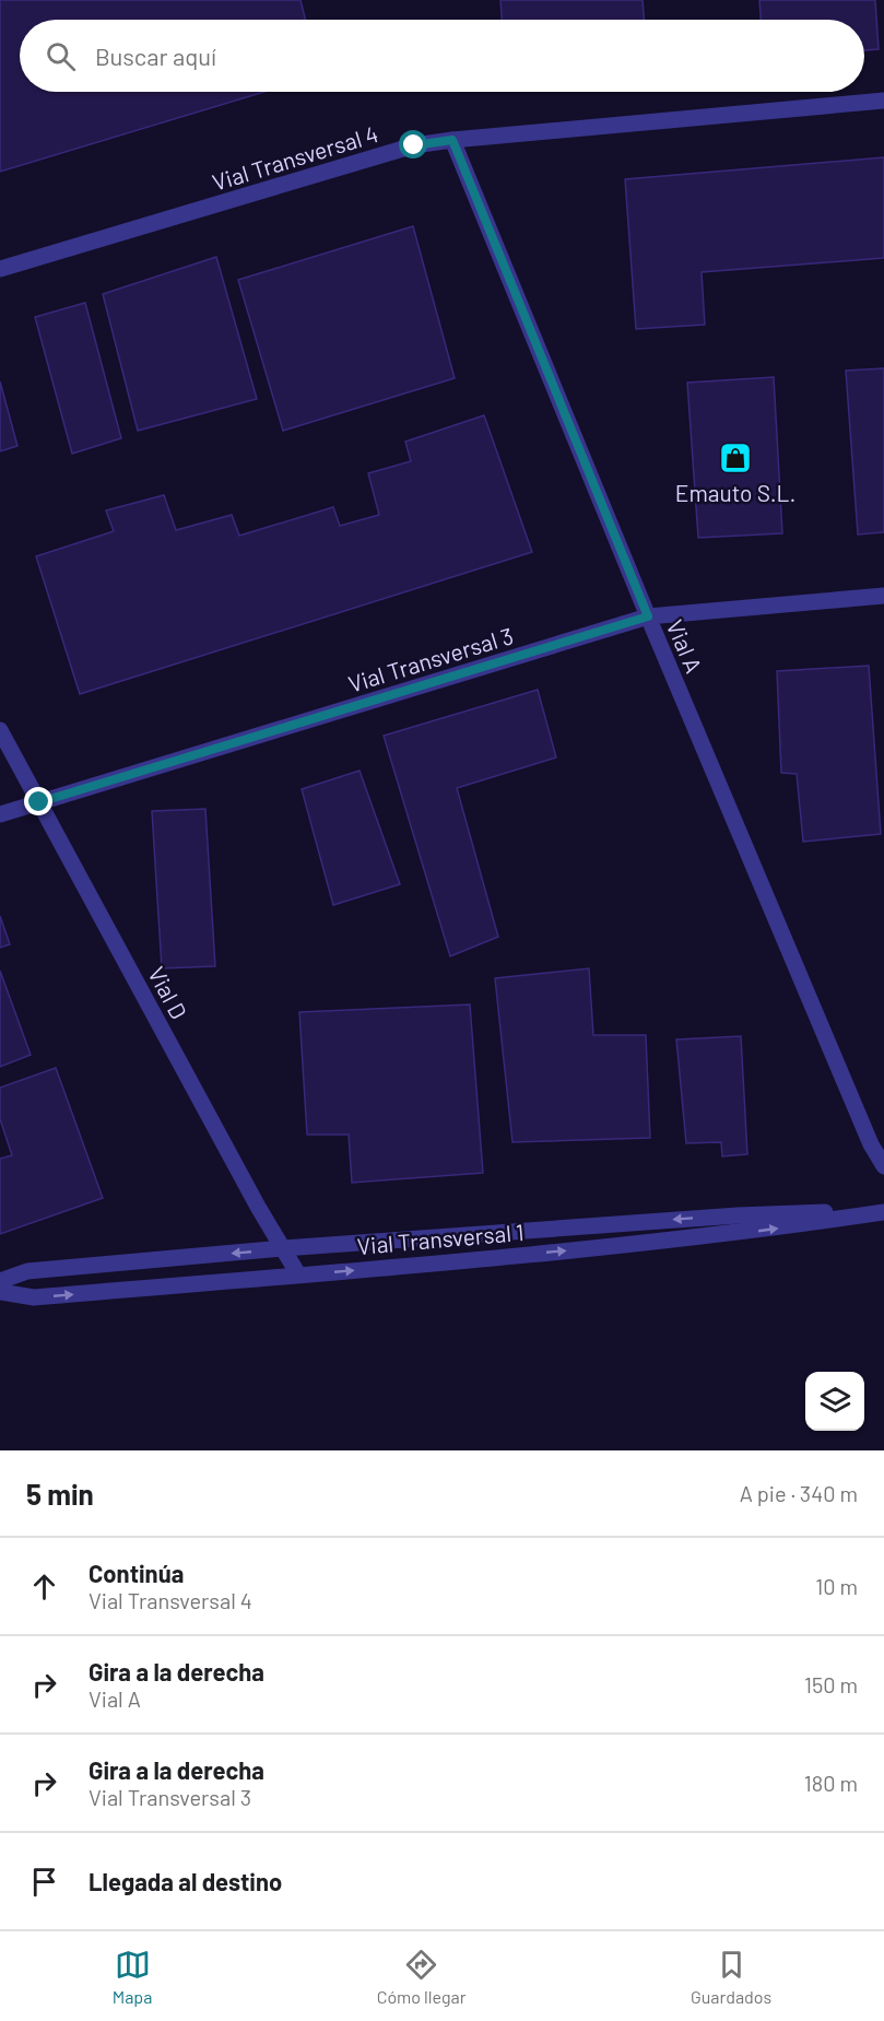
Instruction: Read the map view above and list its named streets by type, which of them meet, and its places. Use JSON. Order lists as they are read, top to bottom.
{
  "streets": {
    "street": [
      "Vial Transversal 4",
      "Vial A",
      "Vial Transversal 3",
      "Vial D",
      "Vial Transversal 1"
    ]
  },
  "crossings": [
    ["Vial Transversal 4", "Vial A"],
    ["Vial A", "Vial Transversal 3"],
    ["Vial Transversal 3", "Vial D"],
    ["Vial D", "Vial Transversal 1"]
  ],
  "places": {
    "shop": ["Emauto S.L."]
  },
  "page": {
    "search": "Buscar aquí",
    "heading": ["5 min", "A pie · 340 m"],
    "list": [
      ["Continúa", "Vial Transversal 4", "10 m"],
      ["Gira a la derecha", "Vial A", "150 m"],
      ["Gira a la derecha", "Vial Transversal 3", "180 m"],
      "Llegada al destino"
    ],
    "nav": ["Mapa", "Cómo llegar", "Guardados"]
  }
}
